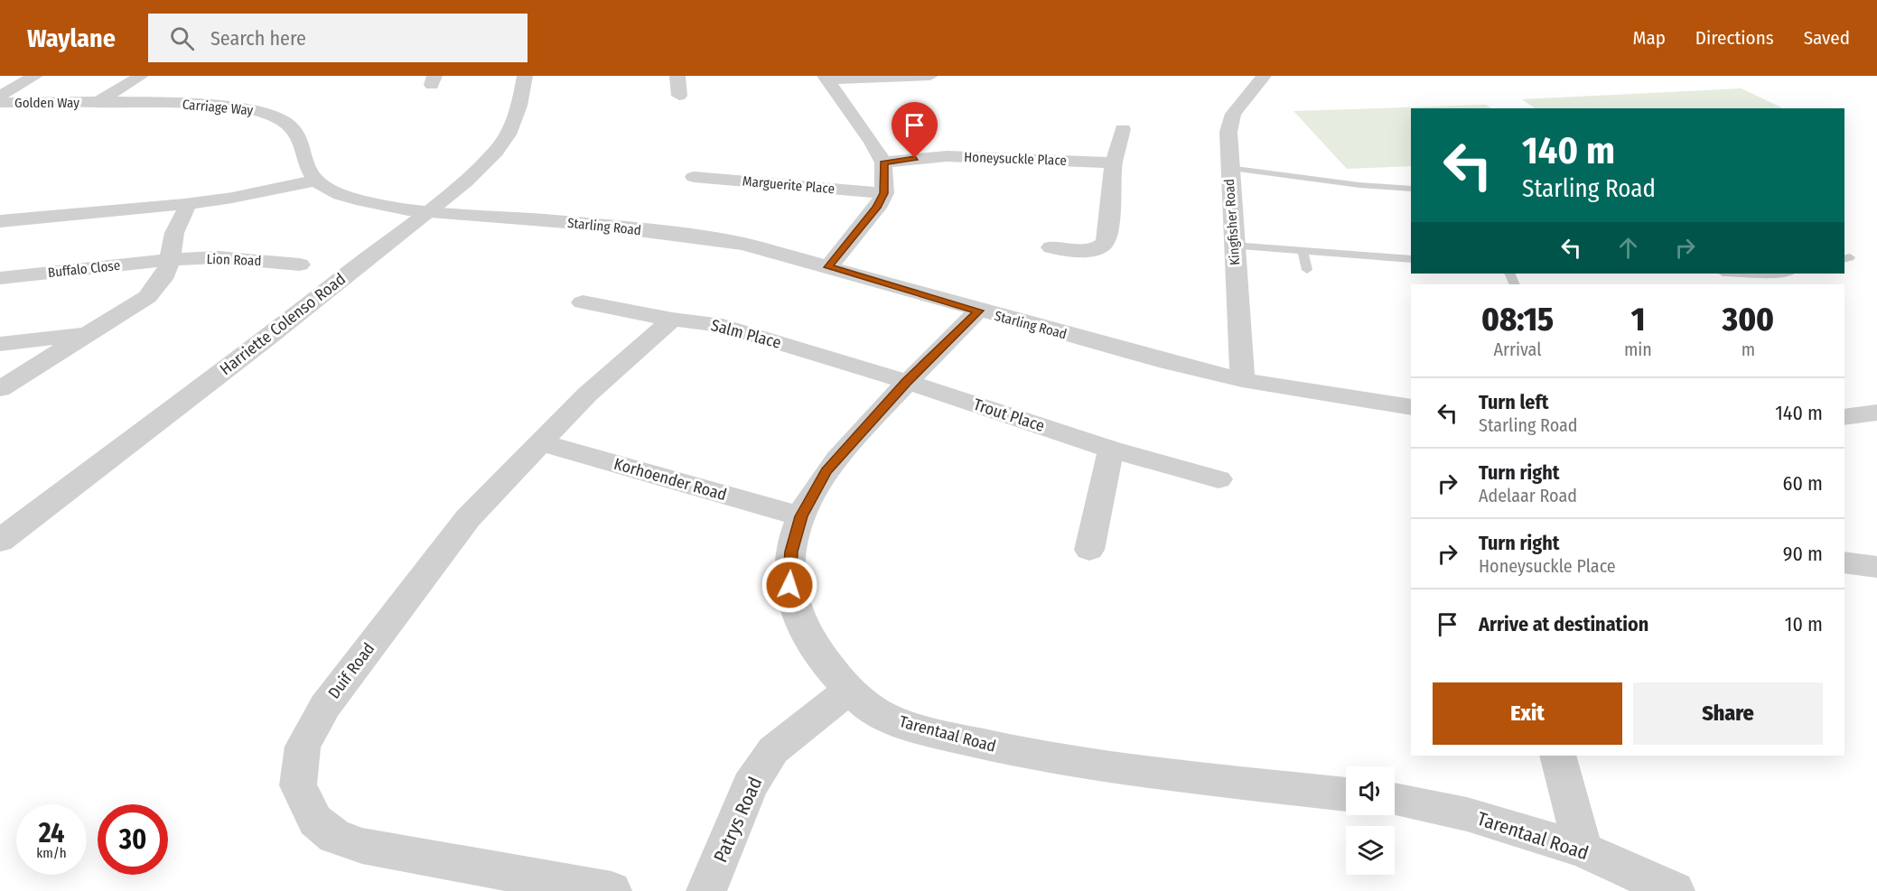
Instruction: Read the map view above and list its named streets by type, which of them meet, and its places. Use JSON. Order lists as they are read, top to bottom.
{
  "streets": {
    "street": [
      "Golden Way",
      "Carriage Way",
      "Honeysuckle Place",
      "Marguerite Place",
      "Kingfisher Road",
      "Starling Road",
      "Lion Road",
      "Buffalo Close",
      "Harriette Colenso Road",
      "Salm Place",
      "Trout Place",
      "Korhoender Road",
      "Duif Road",
      "Tarentaal Road",
      "Patrys Road"
    ]
  },
  "crossings": [
    ["Golden Way", "Carriage Way"],
    ["Kingfisher Road", "Starling Road"],
    ["Starling Road", "Harriette Colenso Road"],
    ["Starling Road", "Tarentaal Road"],
    ["Lion Road", "Buffalo Close"],
    ["Salm Place", "Trout Place"],
    ["Salm Place", "Duif Road"],
    ["Salm Place", "Tarentaal Road"],
    ["Trout Place", "Tarentaal Road"],
    ["Korhoender Road", "Duif Road"],
    ["Korhoender Road", "Tarentaal Road"],
    ["Tarentaal Road", "Patrys Road"]
  ],
  "page": {
    "header": "Waylane",
    "search": "Search here",
    "nav": ["Map", "Directions", "Saved"],
    "turn": ["140 m", "Starling Road"],
    "eta": [
      "08:15",
      "Arrival",
      "1",
      "min",
      "300",
      "m"
    ],
    "list": [
      {
        "name": "Turn left",
        "note": "Starling Road",
        "value": "140 m"
      },
      {
        "name": "Turn right",
        "note": "Adelaar Road",
        "value": "60 m"
      },
      {
        "name": "Turn right",
        "note": "Honeysuckle Place",
        "value": "90 m"
      },
      {
        "name": "Arrive at destination",
        "value": "10 m"
      }
    ],
    "buttons": ["Exit", "Share"],
    "speed": "24 km/h",
    "limit": "30"
  }
}
